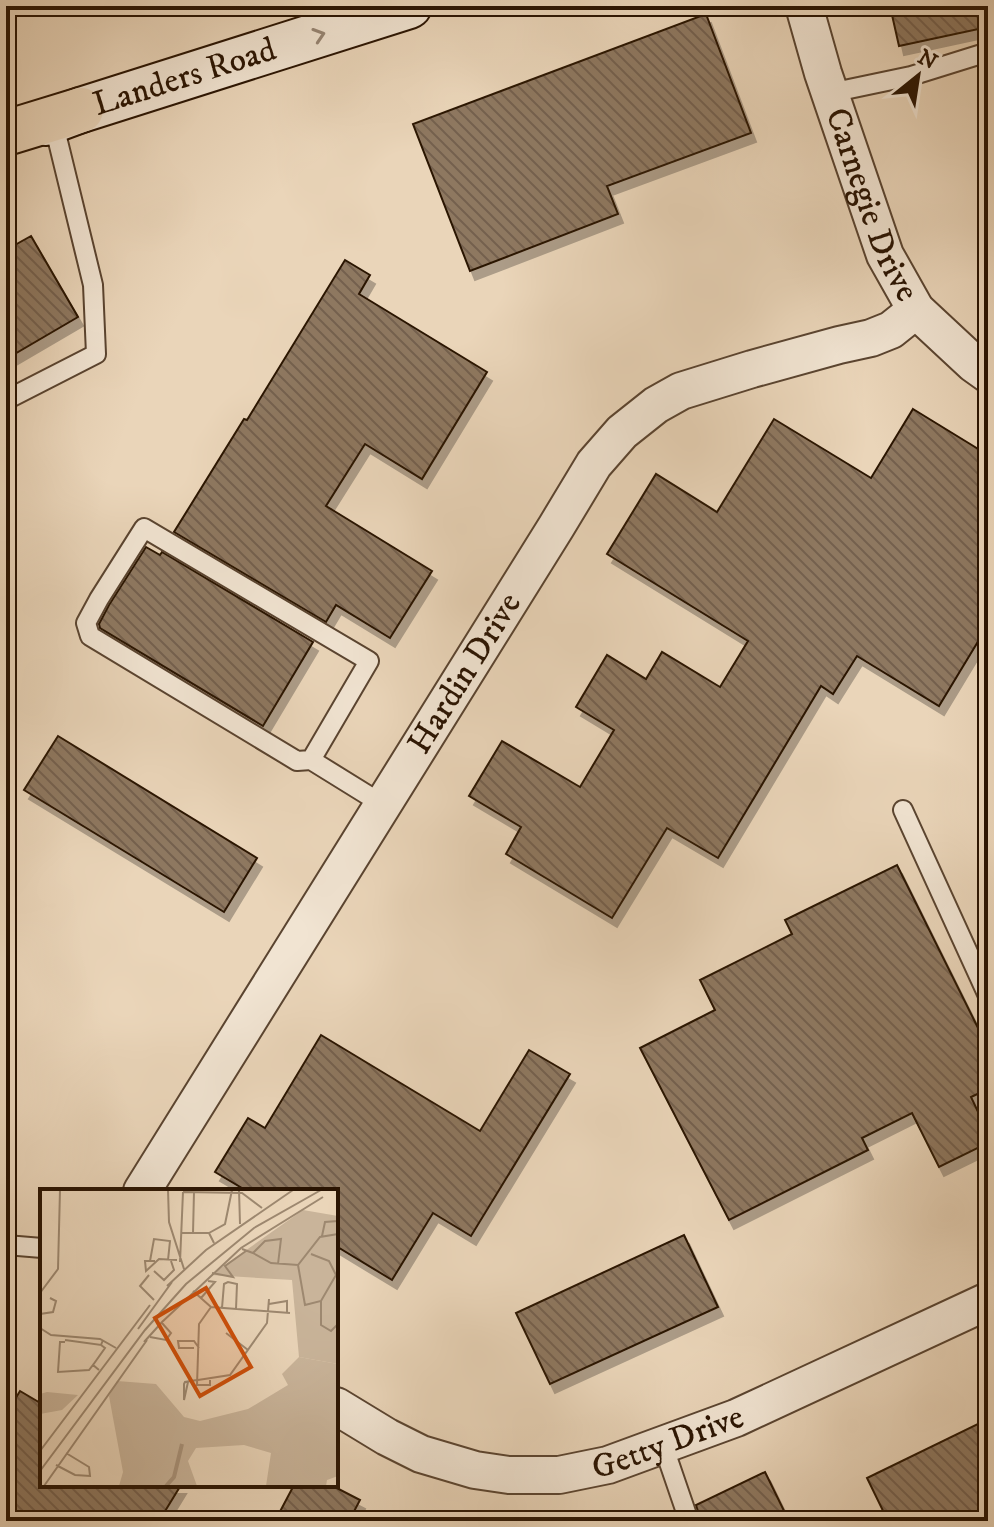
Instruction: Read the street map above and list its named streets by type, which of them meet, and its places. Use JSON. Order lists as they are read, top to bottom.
{
  "streets": {
    "main road": ["Landers Road"],
    "street": ["Carnegie Drive", "Hardin Drive", "Getty Drive"]
  },
  "crossings": [
    ["Carnegie Drive", "Hardin Drive"]
  ],
  "one_way": ["Landers Road"],
  "north": "top right"
}
